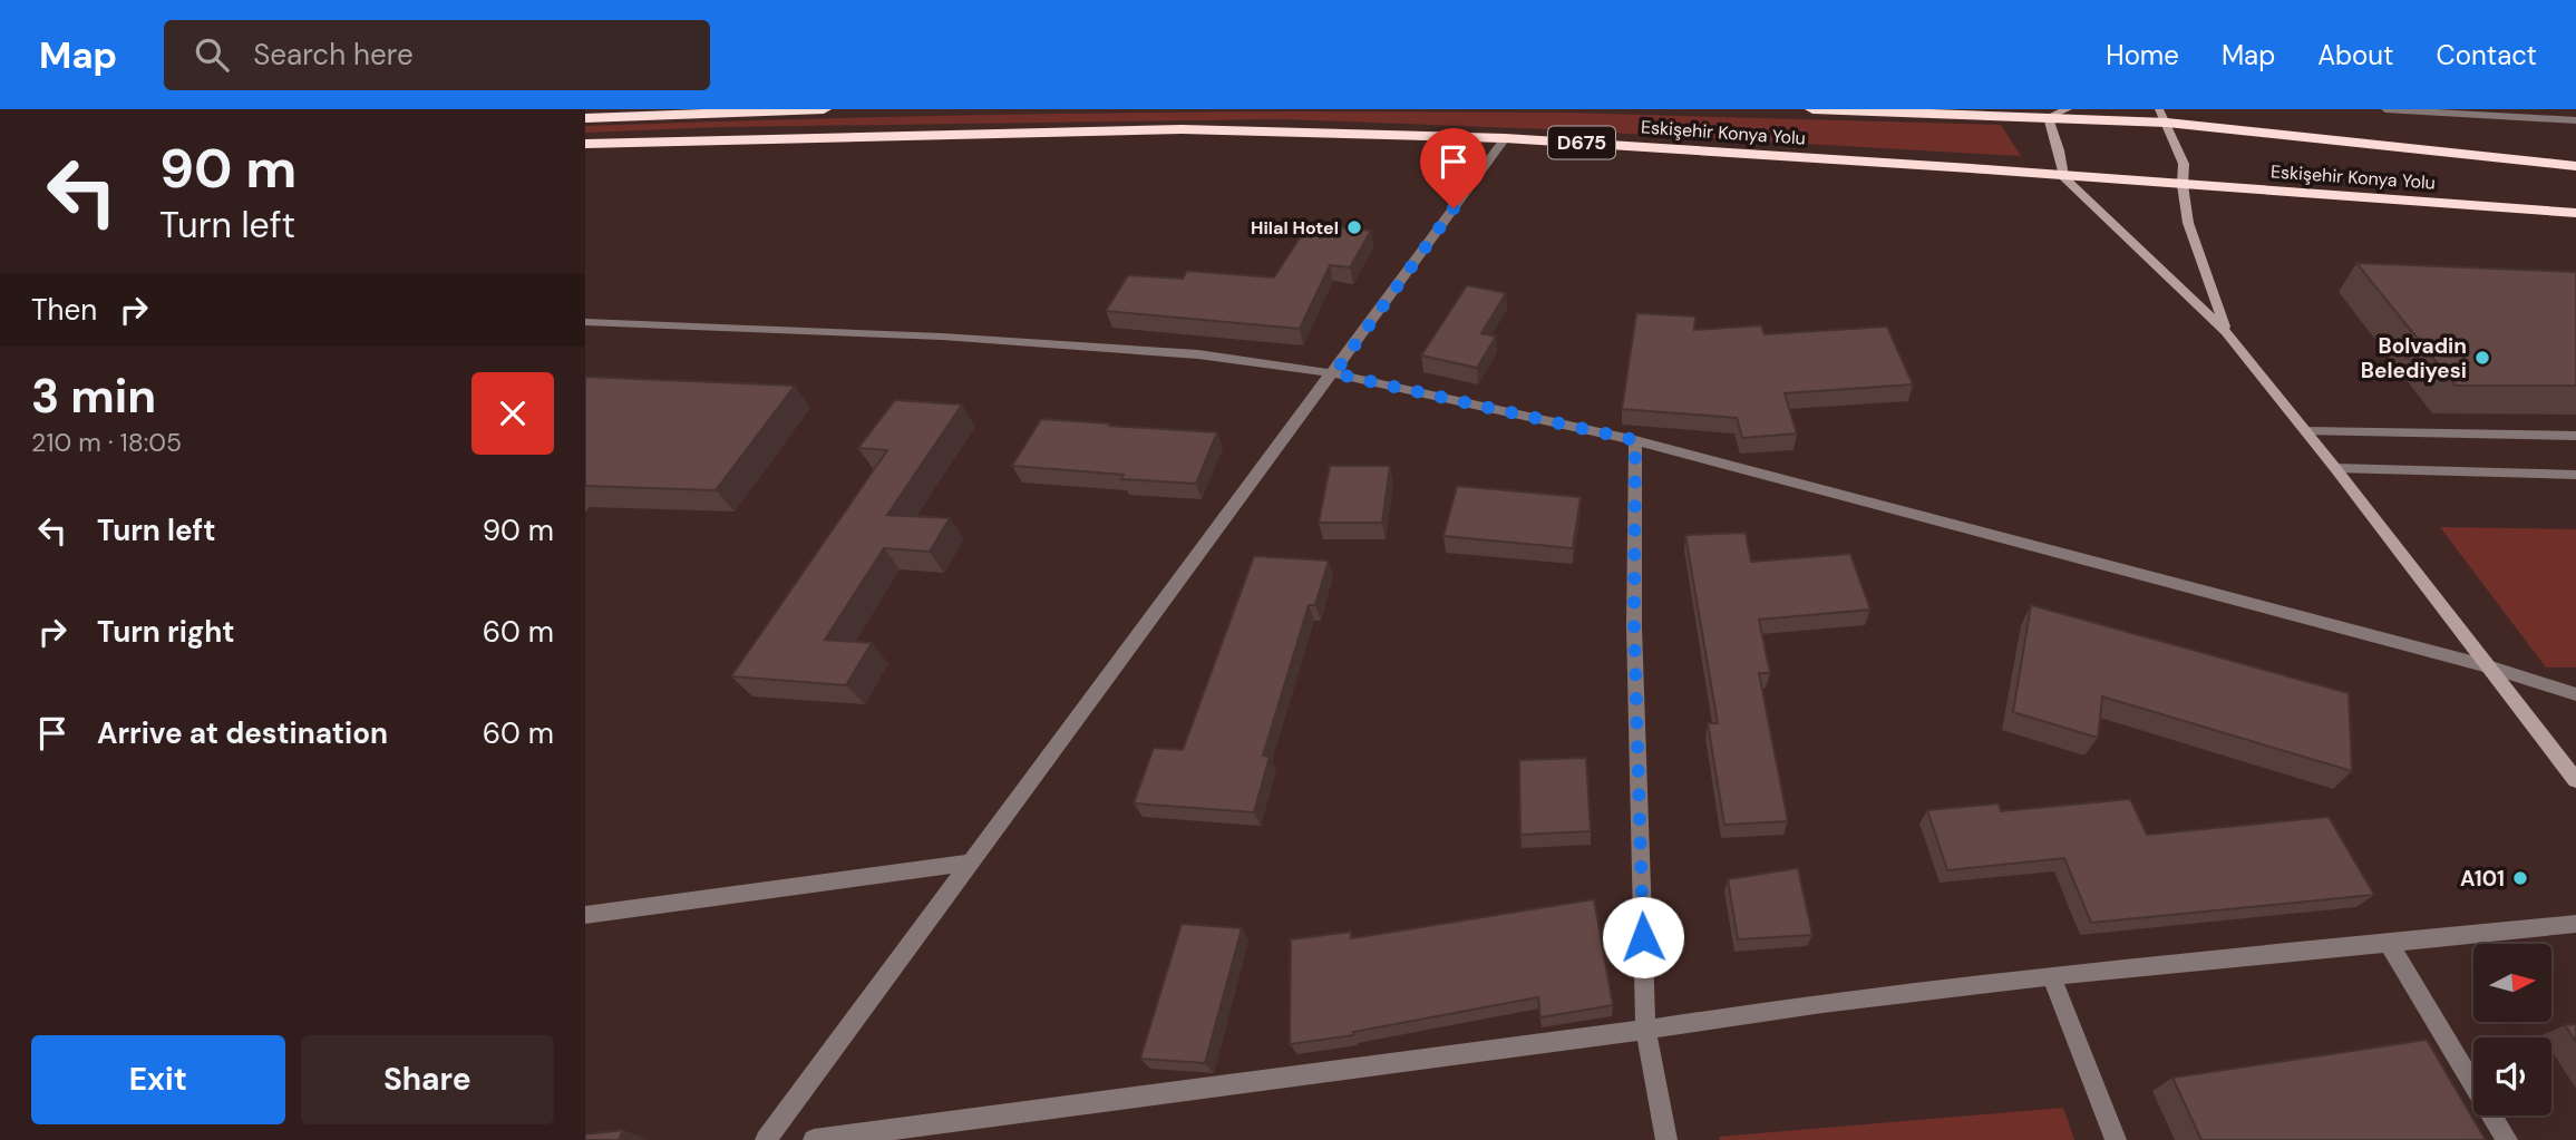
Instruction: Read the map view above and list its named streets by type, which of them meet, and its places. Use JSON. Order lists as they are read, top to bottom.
{
  "streets": {
    "highway": ["Eskişehir Konya Yolu", "D675"]
  },
  "places": ["Hilal Hotel", "Bolvadin Belediyesi", "A101"],
  "north": "right",
  "page": {
    "header": "Map",
    "search": "Search here",
    "nav": [
      "Home",
      "Map",
      "About",
      "Contact"
    ],
    "turn": ["90 m", "Turn left"],
    "then": "Then",
    "heading": ["3 min", "210 m · 18:05"],
    "list": [
      {
        "name": "Turn left",
        "value": "90 m"
      },
      {
        "name": "Turn right",
        "value": "60 m"
      },
      {
        "name": "Arrive at destination",
        "value": "60 m"
      }
    ],
    "buttons": ["Exit", "Share"]
  }
}
